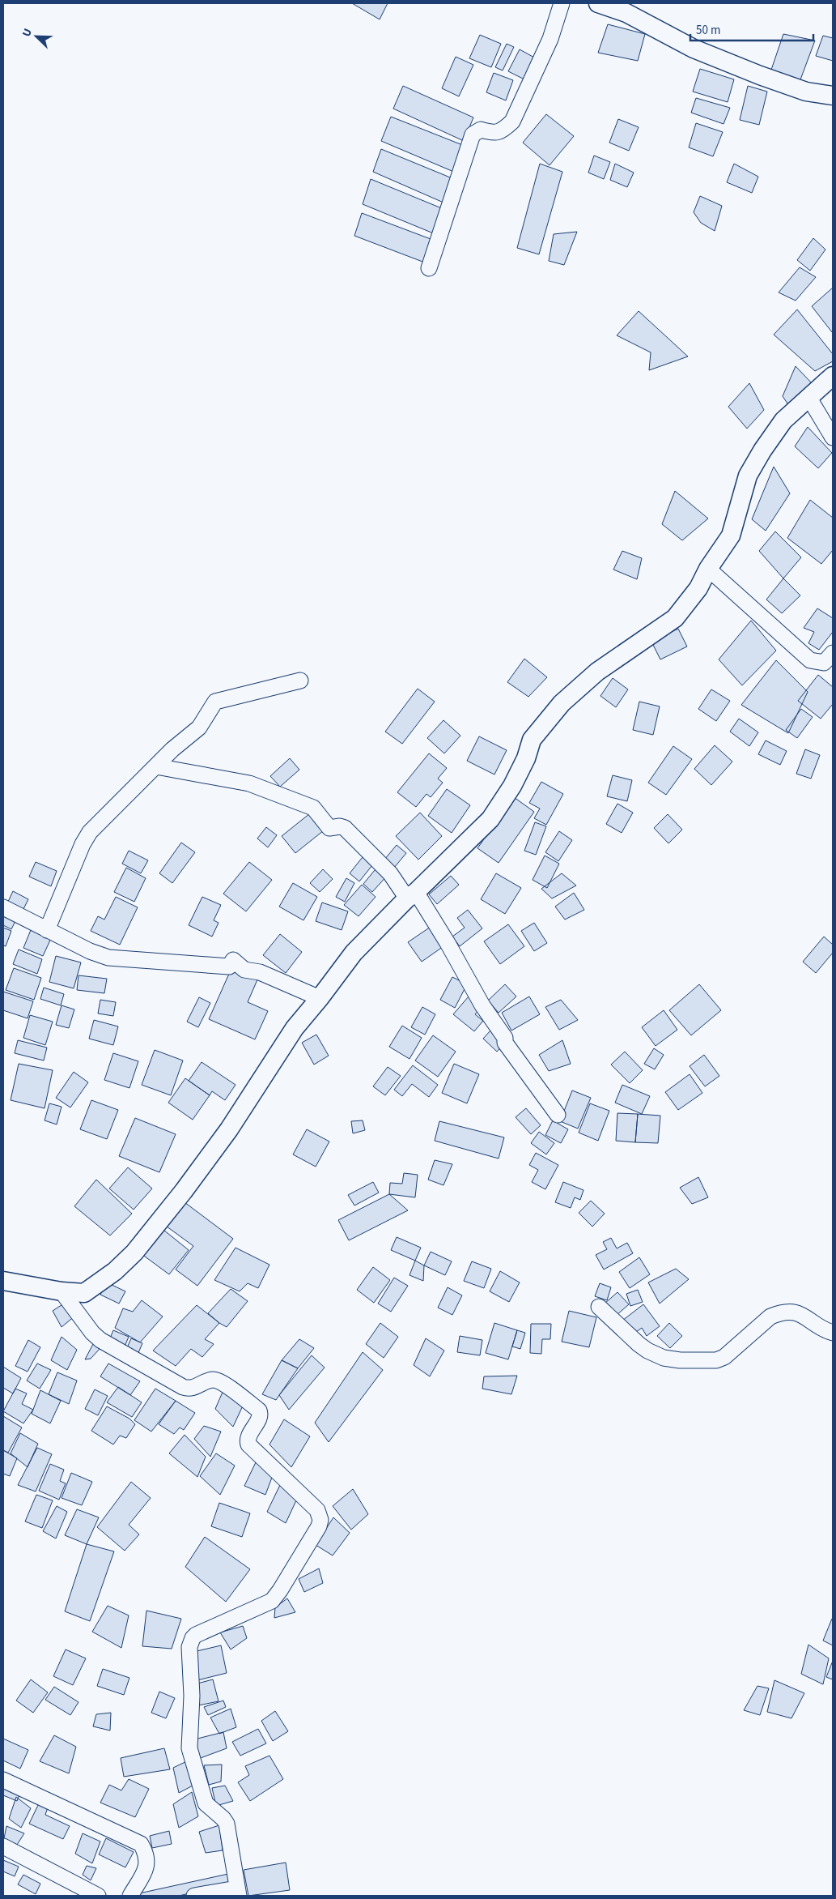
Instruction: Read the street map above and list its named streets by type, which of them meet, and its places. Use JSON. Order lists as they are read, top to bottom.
{
  "scale_bar": "50 m",
  "north": "top left"
}
